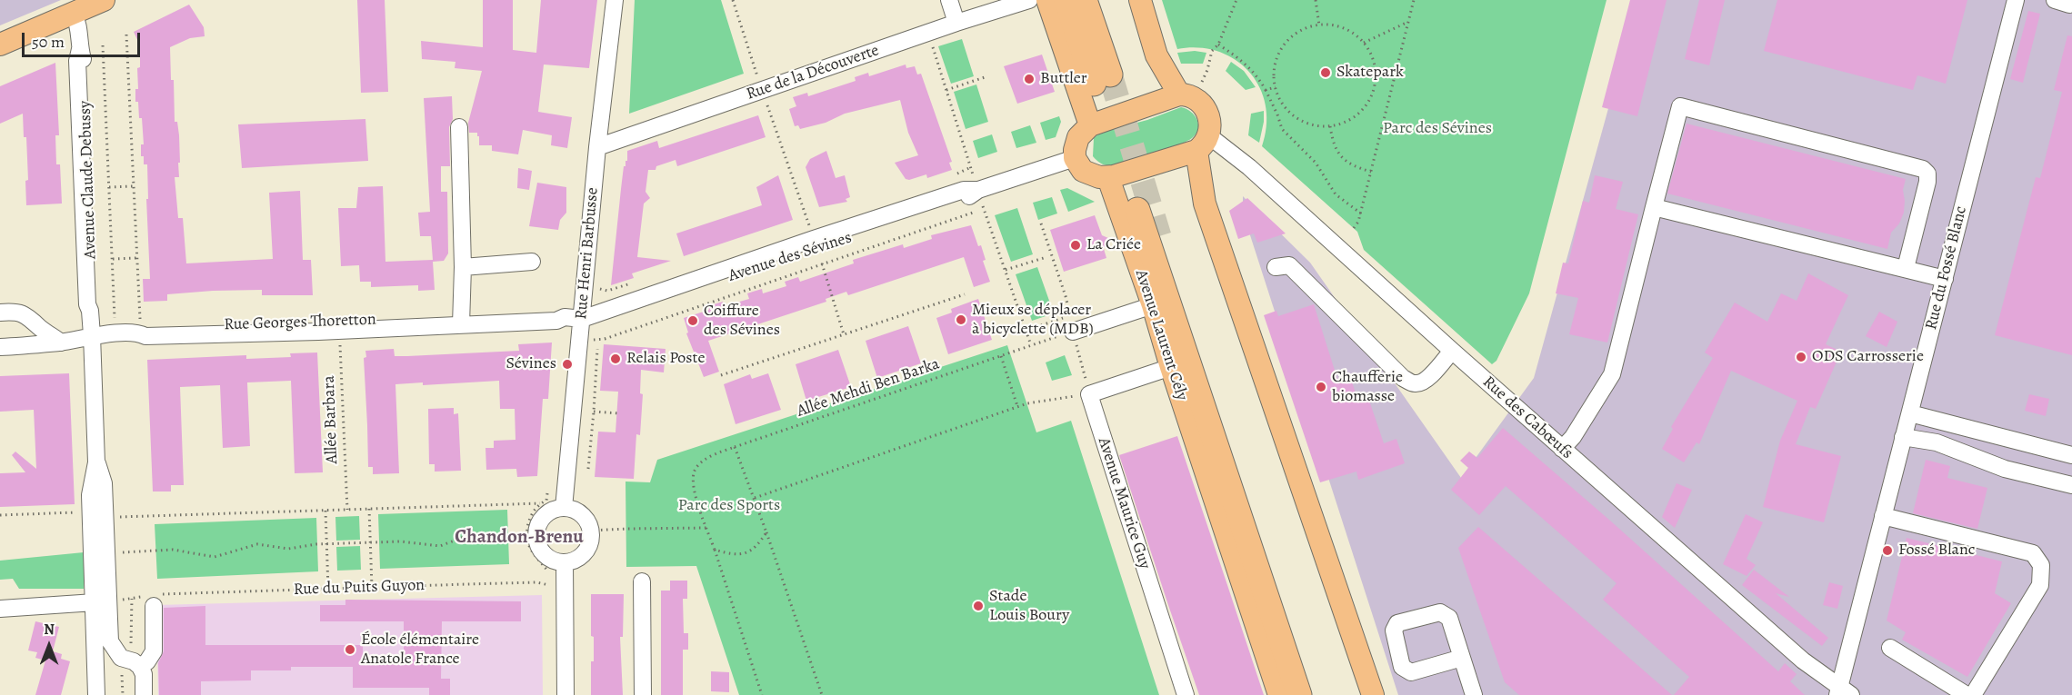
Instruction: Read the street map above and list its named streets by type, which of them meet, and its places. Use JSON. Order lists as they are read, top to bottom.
{
  "streets": {
    "main road": ["Avenue Laurent Cély"],
    "street": [
      "Rue de la Découverte",
      "Avenue Claude Debussy",
      "Rue Henri Barbusse",
      "Avenue des Sévines",
      "Rue du Fossé Blanc",
      "Rue Georges Thoretton",
      "Rue des Cabœufs",
      "Avenue Maurice Guy"
    ],
    "path": ["Allée Mehdi Ben Barka", "Allée Barbara", "Rue du Puits Guyon"]
  },
  "crossings": [
    ["Rue de la Découverte", "Rue Henri Barbusse"],
    ["Avenue Claude Debussy", "Rue Georges Thoretton"],
    ["Rue Henri Barbusse", "Avenue des Sévines"],
    ["Rue Henri Barbusse", "Rue Georges Thoretton"],
    ["Avenue des Sévines", "Rue Georges Thoretton"],
    ["Rue du Fossé Blanc", "Rue des Cabœufs"],
    ["Rue Georges Thoretton", "Allée Barbara"],
    ["Avenue Laurent Cély", "Avenue Maurice Guy"]
  ],
  "districts": ["Chandon-Brenu"],
  "parks": ["Parc des Sévines", "Parc des Sports"],
  "places": [
    "Skatepark",
    "Buttler",
    "La Criée",
    "Mieux se déplacer à bicyclette (MDB)",
    "Coiffure des Sévines",
    "ODS Carrosserie",
    "Relais Poste",
    "Sévines",
    "Chaufferie biomasse",
    "Fossé Blanc",
    "Stade Louis Boury",
    "École élémentaire Anatole France"
  ],
  "scale_bar": "50 m",
  "north": "top"
}
